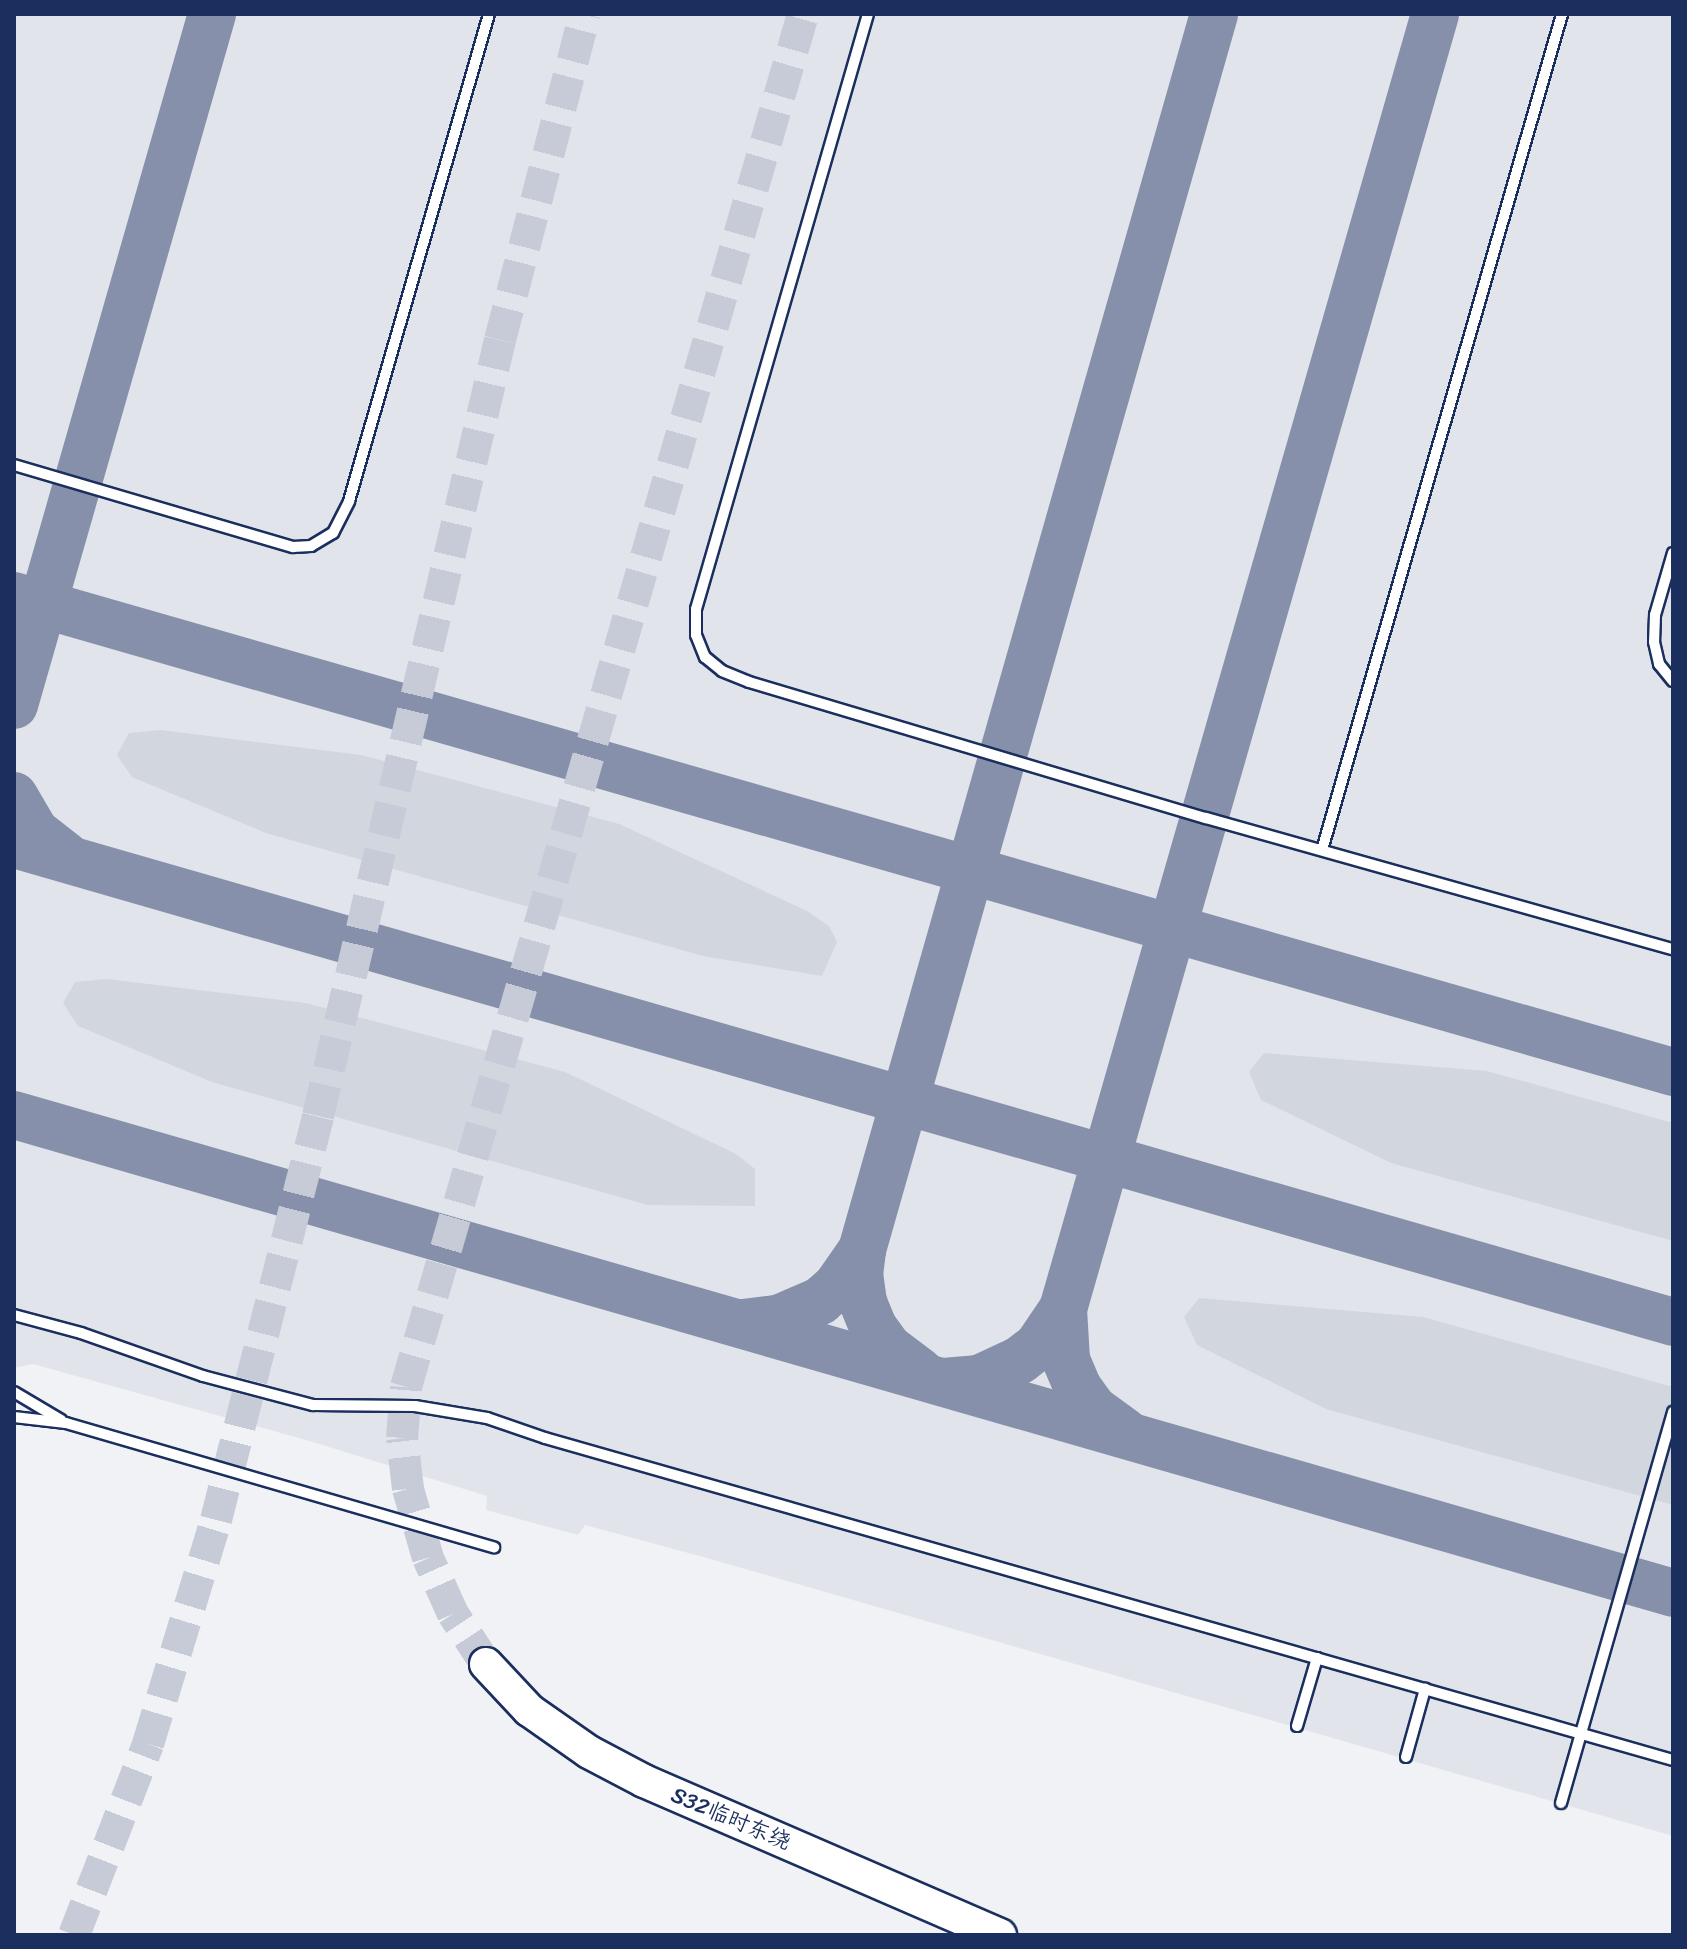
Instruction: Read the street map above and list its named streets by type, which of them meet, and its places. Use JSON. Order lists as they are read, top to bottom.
{
  "streets": {
    "highway": ["S32临时东绕"]
  }
}
